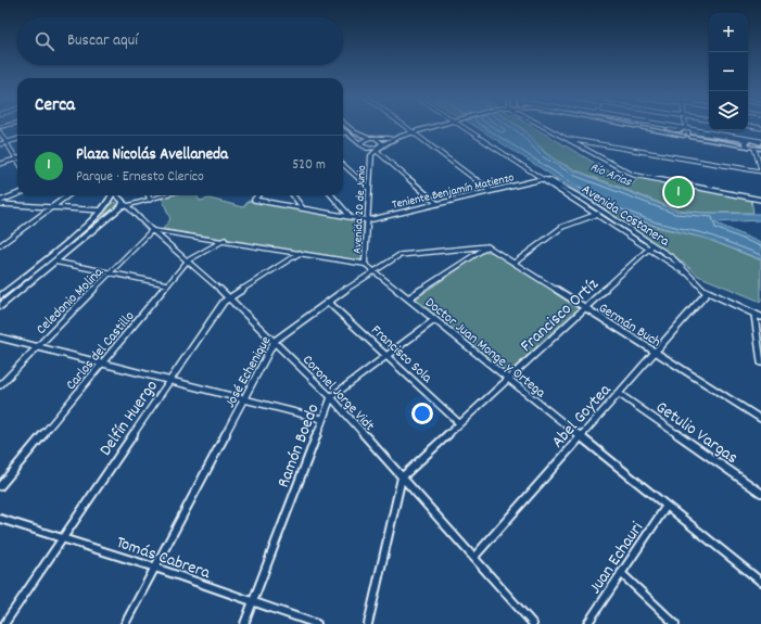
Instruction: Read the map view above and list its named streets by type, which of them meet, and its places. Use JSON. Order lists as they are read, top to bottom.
{
  "streets": {
    "main road": ["Coronel Jorge Vidt"],
    "street": [
      "Teniente Benjamín Matienzo",
      "Avenida 20 de Junio",
      "Avenida Costanera",
      "Celedonio Molina",
      "Francisco Ortíz",
      "Germán Buch",
      "Doctor Juan Monge y Ortega",
      "Carlos del Castillo",
      "Francisco Sola",
      "José Echenique",
      "Abel Goytea",
      "Delfín Huergo",
      "Getulio Vargas",
      "Ramón Boedo",
      "Tomás Cabrera",
      "Juan Echauri"
    ]
  },
  "crossings": [
    ["Teniente Benjamín Matienzo", "Avenida 20 de Junio"],
    ["Teniente Benjamín Matienzo", "Avenida Costanera"],
    ["Avenida 20 de Junio", "Doctor Juan Monge y Ortega"],
    ["Avenida Costanera", "Francisco Ortíz"],
    ["Avenida Costanera", "Abel Goytea"],
    ["Celedonio Molina", "Coronel Jorge Vidt"],
    ["Francisco Ortíz", "Germán Buch"],
    ["Francisco Ortíz", "Doctor Juan Monge y Ortega"],
    ["Francisco Ortíz", "Francisco Sola"],
    ["Francisco Ortíz", "Coronel Jorge Vidt"],
    ["Germán Buch", "José Echenique"],
    ["Germán Buch", "Abel Goytea"],
    ["Doctor Juan Monge y Ortega", "José Echenique"],
    ["Doctor Juan Monge y Ortega", "Abel Goytea"],
    ["Doctor Juan Monge y Ortega", "Ramón Boedo"],
    ["Doctor Juan Monge y Ortega", "Juan Echauri"],
    ["Carlos del Castillo", "Coronel Jorge Vidt"],
    ["Francisco Sola", "José Echenique"],
    ["Francisco Sola", "Ramón Boedo"],
    ["José Echenique", "Coronel Jorge Vidt"],
    ["José Echenique", "Tomás Cabrera"],
    ["Coronel Jorge Vidt", "Abel Goytea"],
    ["Coronel Jorge Vidt", "Delfín Huergo"],
    ["Coronel Jorge Vidt", "Ramón Boedo"],
    ["Abel Goytea", "Getulio Vargas"],
    ["Delfín Huergo", "Tomás Cabrera"],
    ["Ramón Boedo", "Tomás Cabrera"]
  ],
  "water": ["Río Arias"],
  "page": {
    "map_buttons": ["+", "−"],
    "search": "Buscar aquí",
    "heading": "Cerca",
    "list": [
      {
        "mark": "1",
        "name": "Plaza Nicolás Avellaneda",
        "note": "Parque · Ernesto Clerico",
        "value": "520 m"
      }
    ],
    "pins": "1"
  }
}
